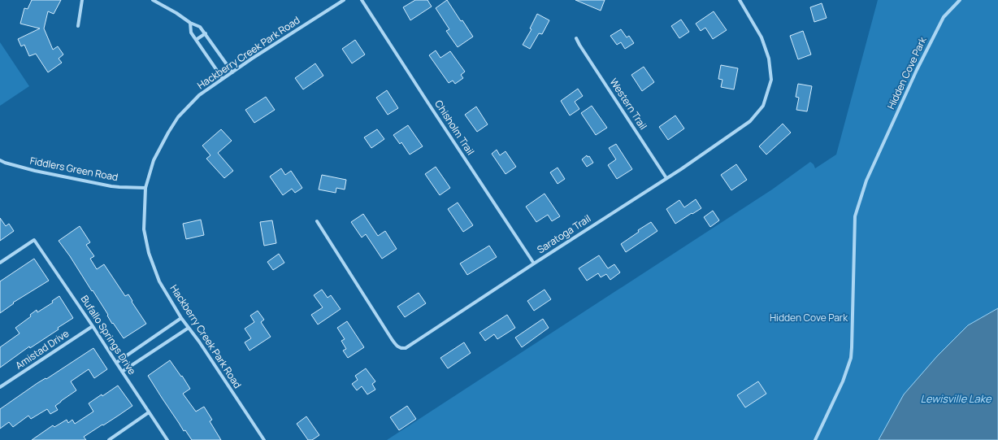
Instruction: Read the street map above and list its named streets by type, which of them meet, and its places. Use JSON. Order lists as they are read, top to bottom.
{
  "streets": {
    "street": [
      "Hackberry Creek Park Road",
      "Hidden Cove Park",
      "Western Trail",
      "Chisholm Trail",
      "Fiddlers Green Road",
      "Saratoga Trail",
      "Bufallo Springs Drive",
      "Amistad Drive"
    ]
  },
  "crossings": [
    ["Hackberry Creek Park Road", "Fiddlers Green Road"],
    ["Western Trail", "Saratoga Trail"],
    ["Chisholm Trail", "Saratoga Trail"],
    ["Bufallo Springs Drive", "Amistad Drive"]
  ],
  "water": ["Lewisville Lake"],
  "parks": ["Hidden Cove Park"]
}
